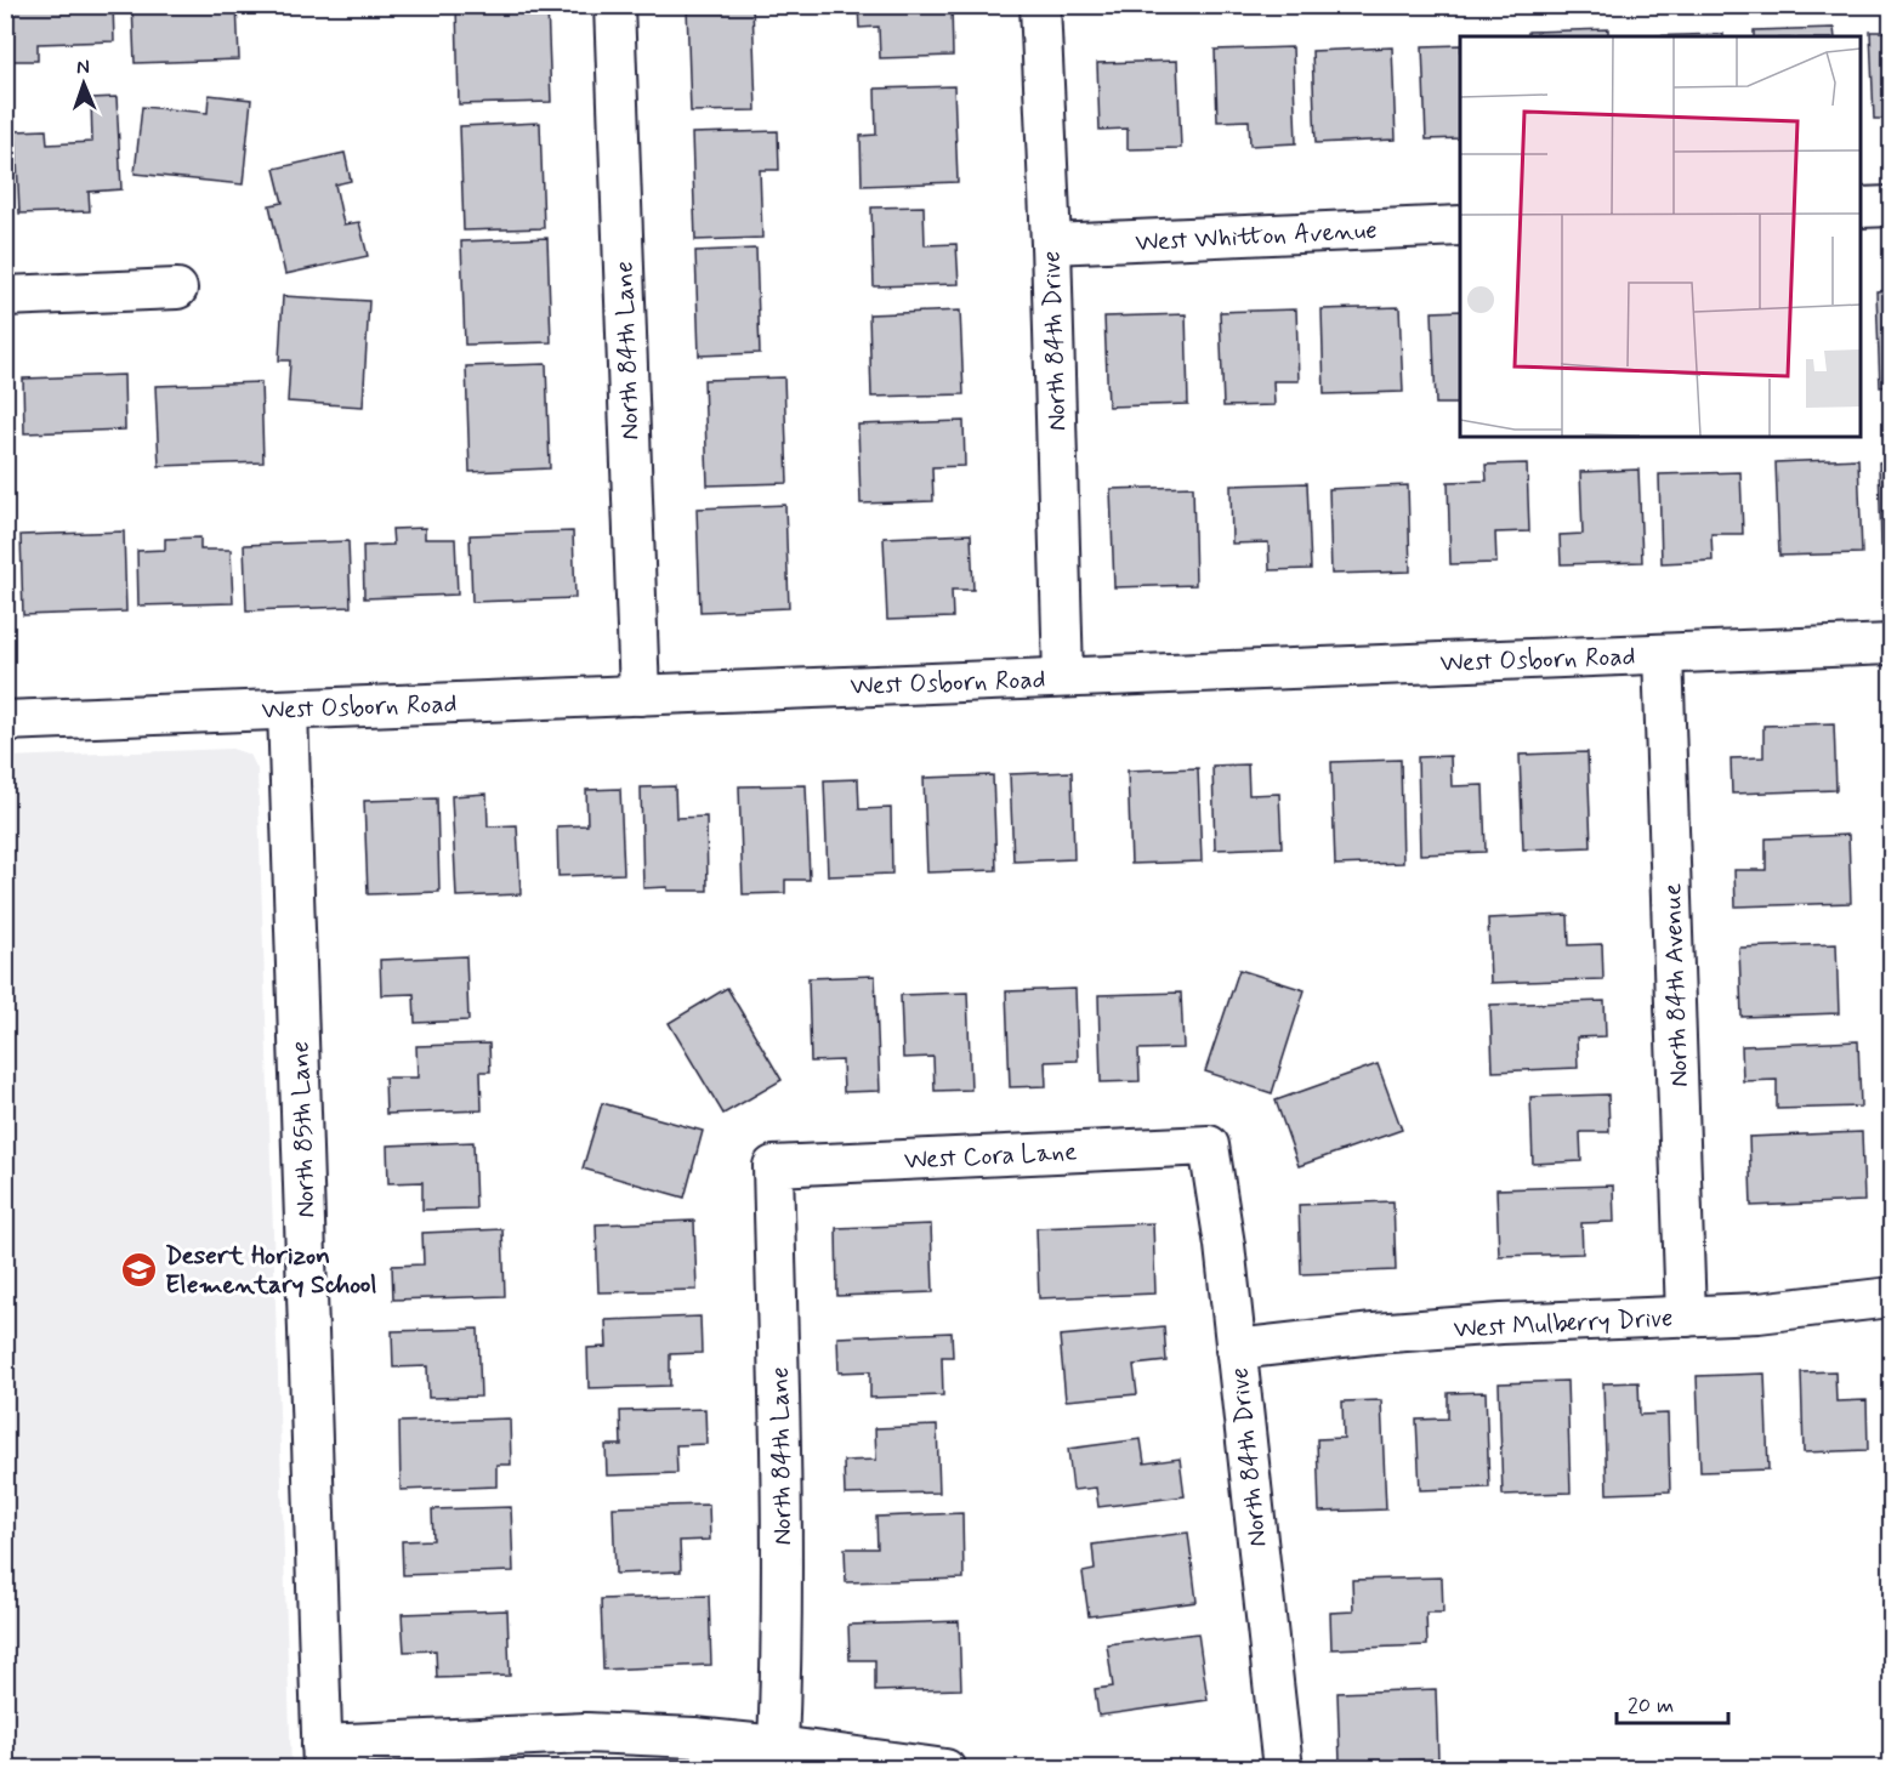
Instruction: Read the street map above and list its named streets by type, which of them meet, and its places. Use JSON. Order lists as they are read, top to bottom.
{
  "streets": {
    "street": [
      "West Whitton Avenue",
      "North 84th Drive",
      "North 84th Lane",
      "West Osborn Road",
      "North 84th Avenue",
      "North 85th Lane",
      "West Cora Lane",
      "West Mulberry Drive"
    ]
  },
  "crossings": [
    ["West Whitton Avenue", "North 84th Drive"],
    ["North 84th Drive", "West Osborn Road"],
    ["North 84th Drive", "West Cora Lane"],
    ["North 84th Drive", "West Mulberry Drive"],
    ["North 84th Lane", "West Osborn Road"],
    ["North 84th Lane", "West Cora Lane"],
    ["West Osborn Road", "North 84th Avenue"],
    ["West Osborn Road", "North 85th Lane"],
    ["North 84th Avenue", "West Mulberry Drive"]
  ],
  "places": {
    "school or university": ["Desert Horizon Elementary School"]
  },
  "scale_bar": "20 m",
  "north": "top"
}
